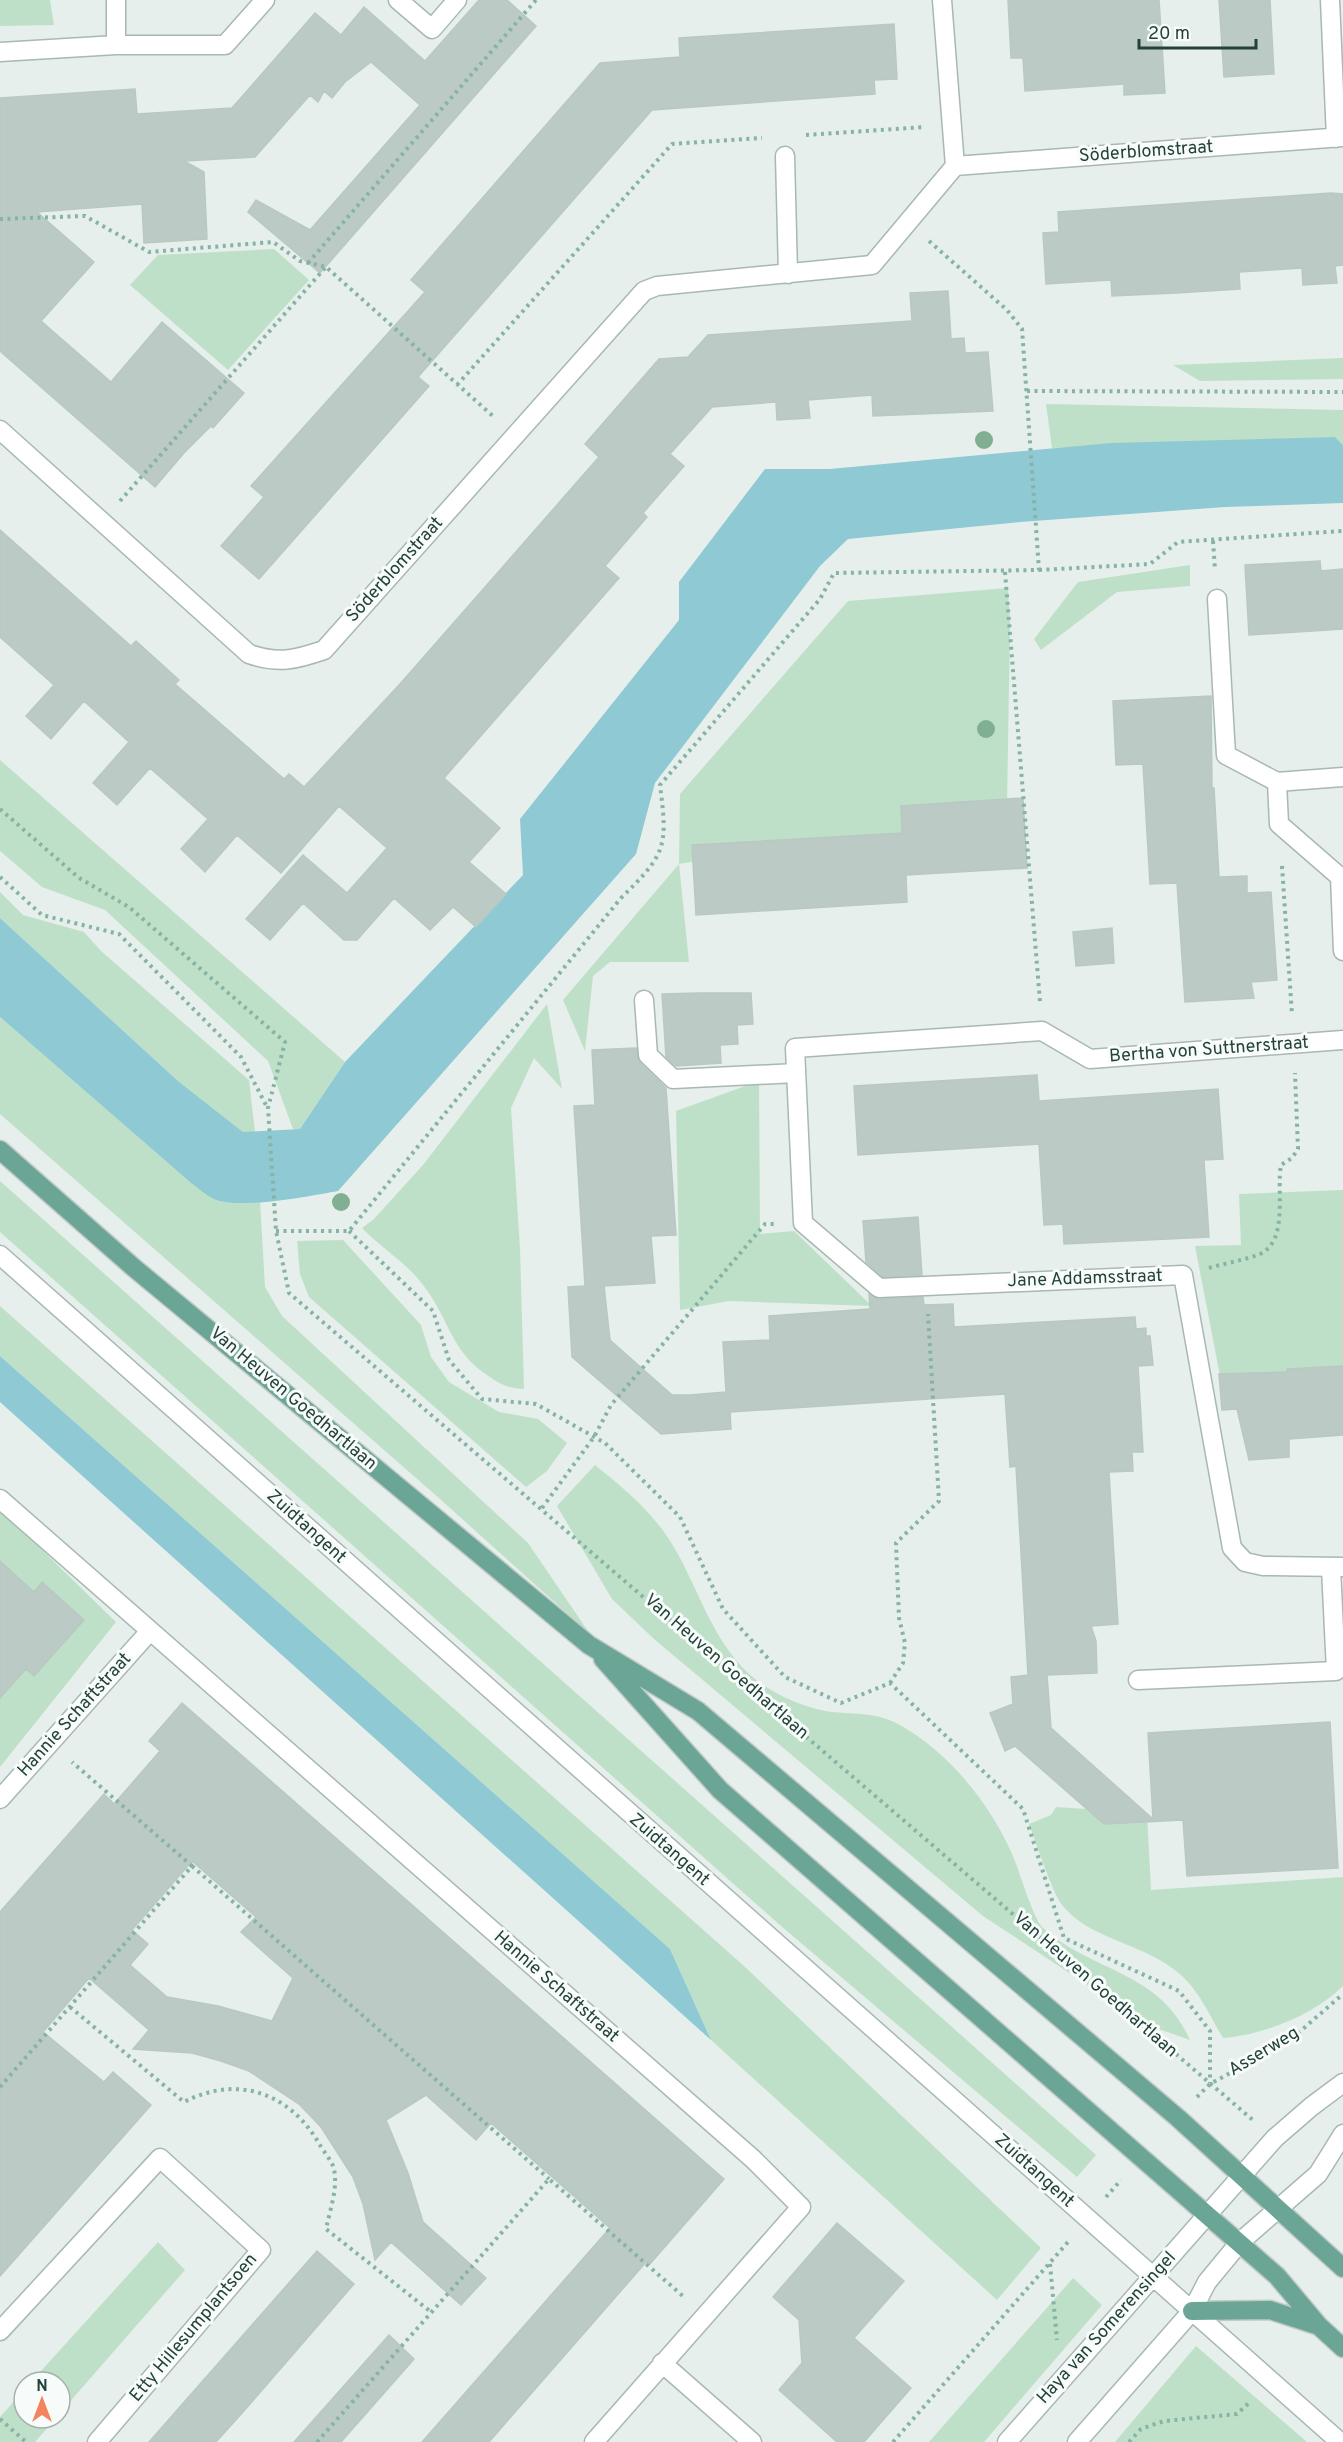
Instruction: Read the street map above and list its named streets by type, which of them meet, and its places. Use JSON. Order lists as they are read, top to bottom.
{
  "streets": {
    "main road": ["Van Heuven Goedhartlaan"],
    "street": [
      "Söderblomstraat",
      "Bertha von Suttnerstraat",
      "Jane Addamsstraat",
      "Zuidtangent",
      "Hannie Schaftstraat",
      "Etty Hillesumplantsoen",
      "Haya van Somerensingel"
    ],
    "path": ["Asserweg"]
  },
  "crossings": [
    ["Van Heuven Goedhartlaan", "Asserweg"],
    ["Van Heuven Goedhartlaan", "Haya van Somerensingel"],
    ["Zuidtangent", "Haya van Somerensingel"]
  ],
  "scale_bar": "20 m",
  "north": "top"
}
